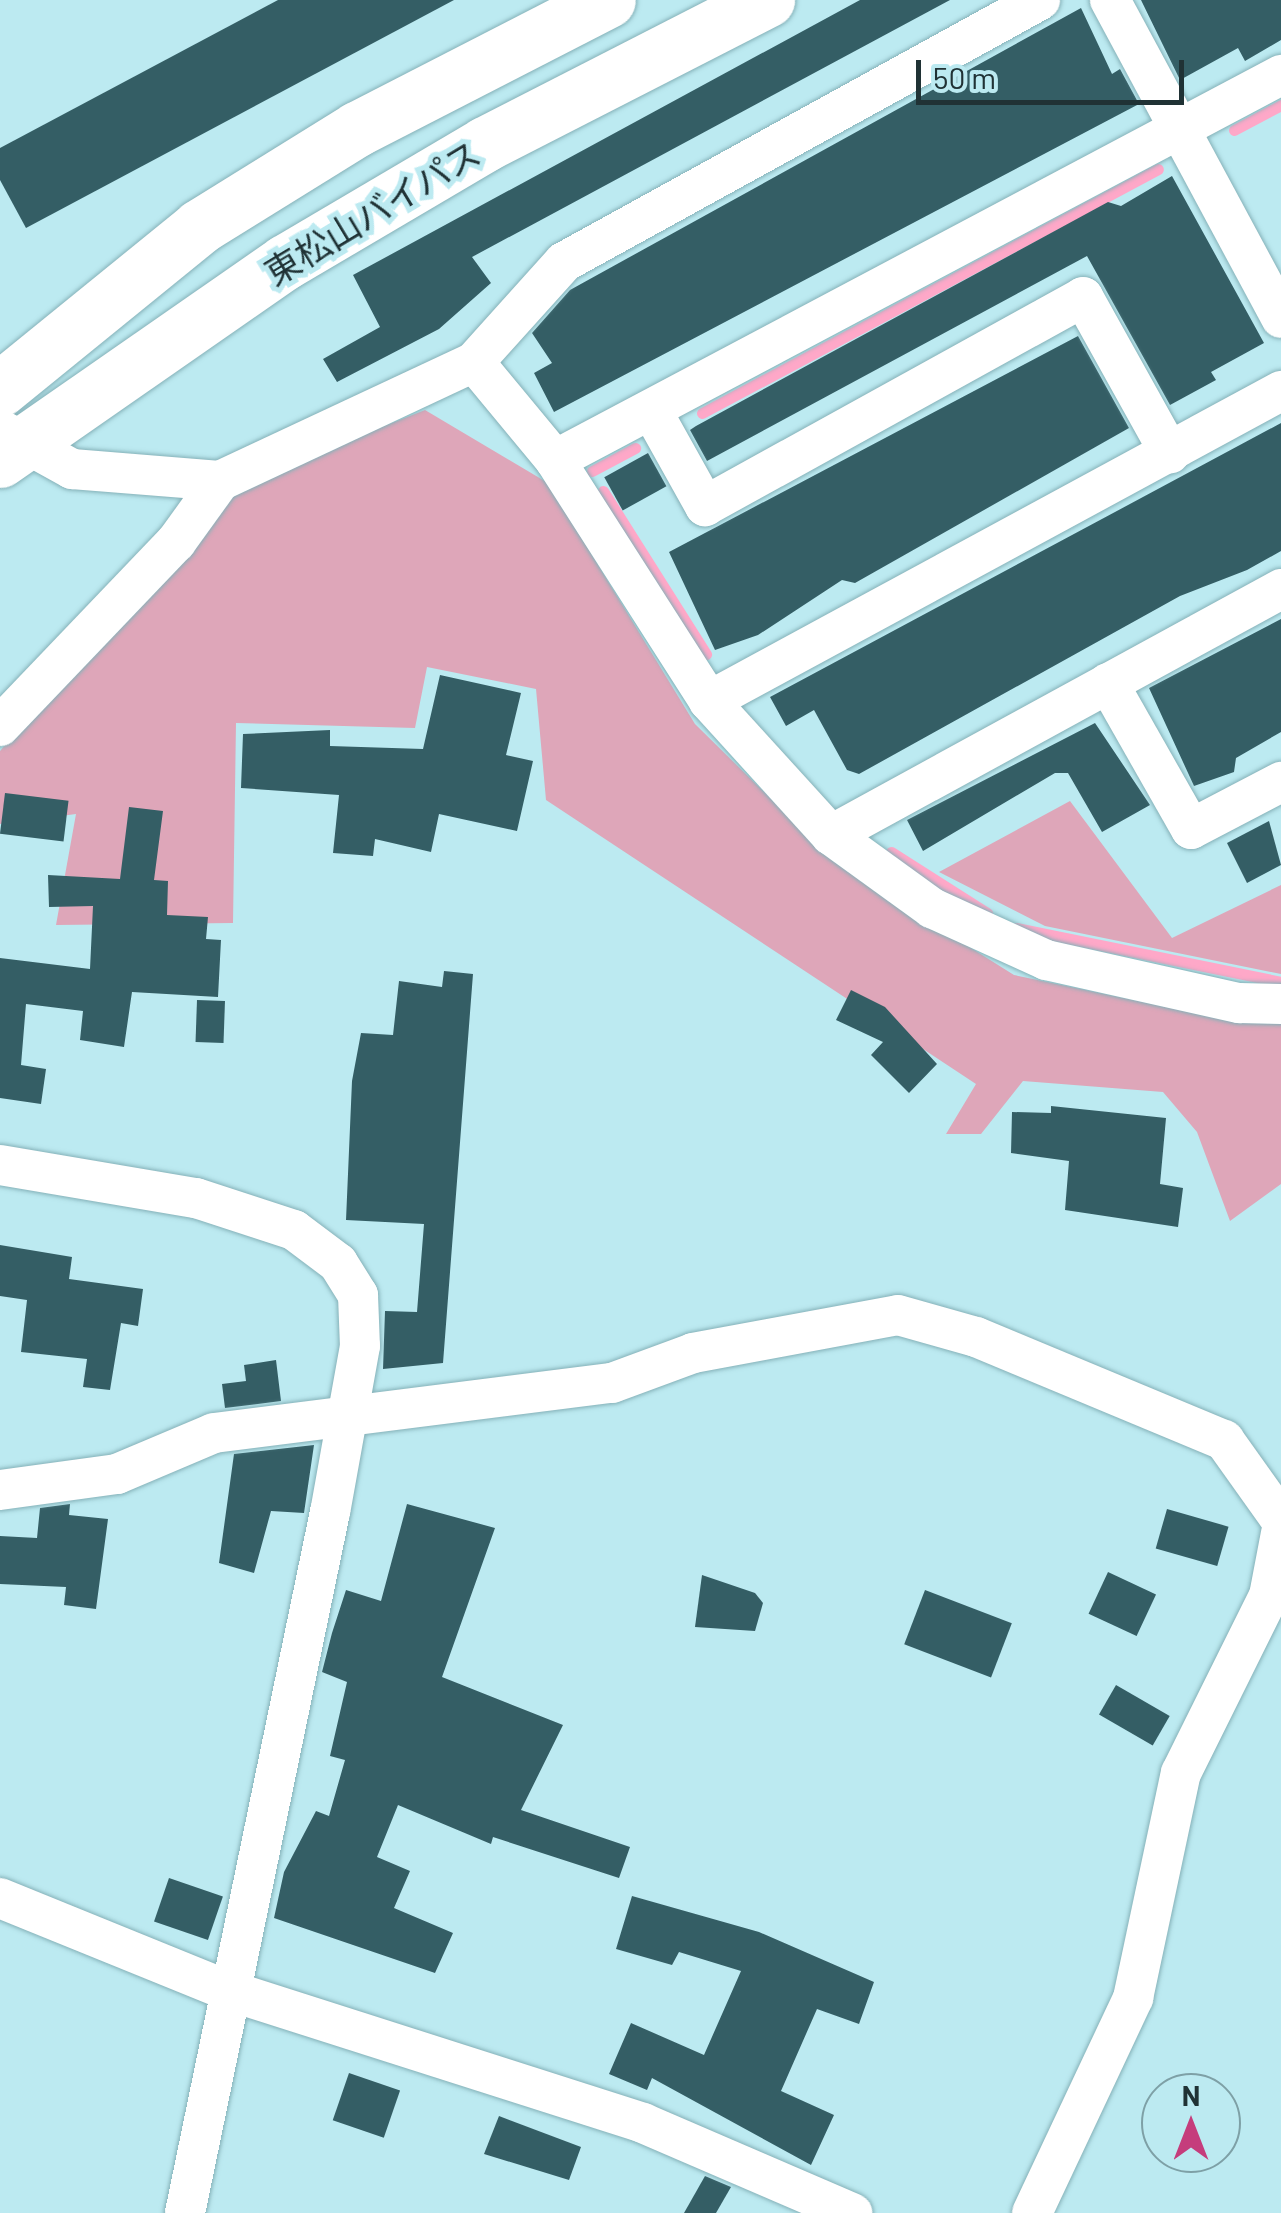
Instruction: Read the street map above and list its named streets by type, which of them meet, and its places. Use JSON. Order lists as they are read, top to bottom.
{
  "streets": {
    "highway": ["東松山バイパス"]
  },
  "scale_bar": "50 m",
  "north": "top"
}
